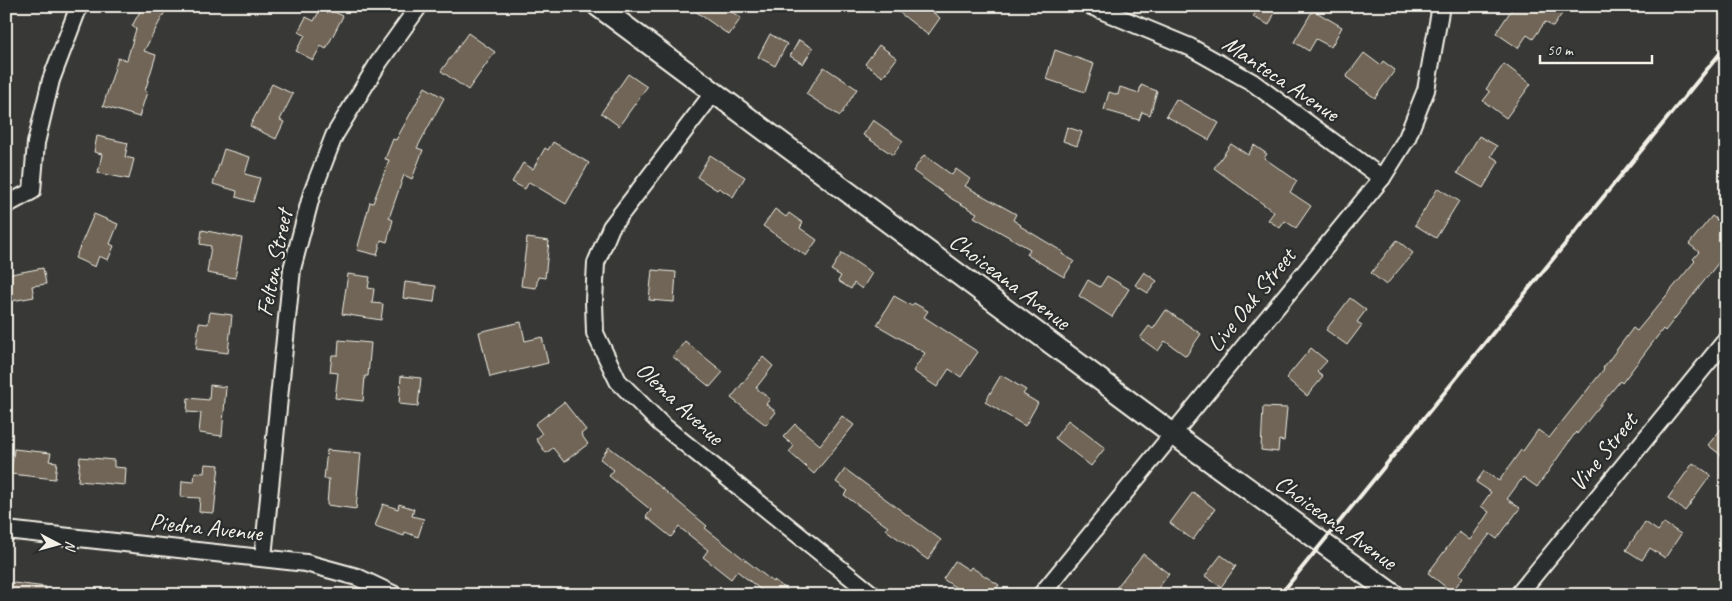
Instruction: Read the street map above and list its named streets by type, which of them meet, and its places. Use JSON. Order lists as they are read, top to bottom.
{
  "streets": {
    "street": [
      "Manteca Avenue",
      "Felton Street",
      "Choiceana Avenue",
      "Live Oak Street",
      "Olema Avenue",
      "Vine Street",
      "Piedra Avenue"
    ]
  },
  "crossings": [
    ["Manteca Avenue", "Live Oak Street"],
    ["Felton Street", "Piedra Avenue"],
    ["Choiceana Avenue", "Live Oak Street"],
    ["Choiceana Avenue", "Olema Avenue"]
  ],
  "scale_bar": "50 m",
  "north": "right"
}
